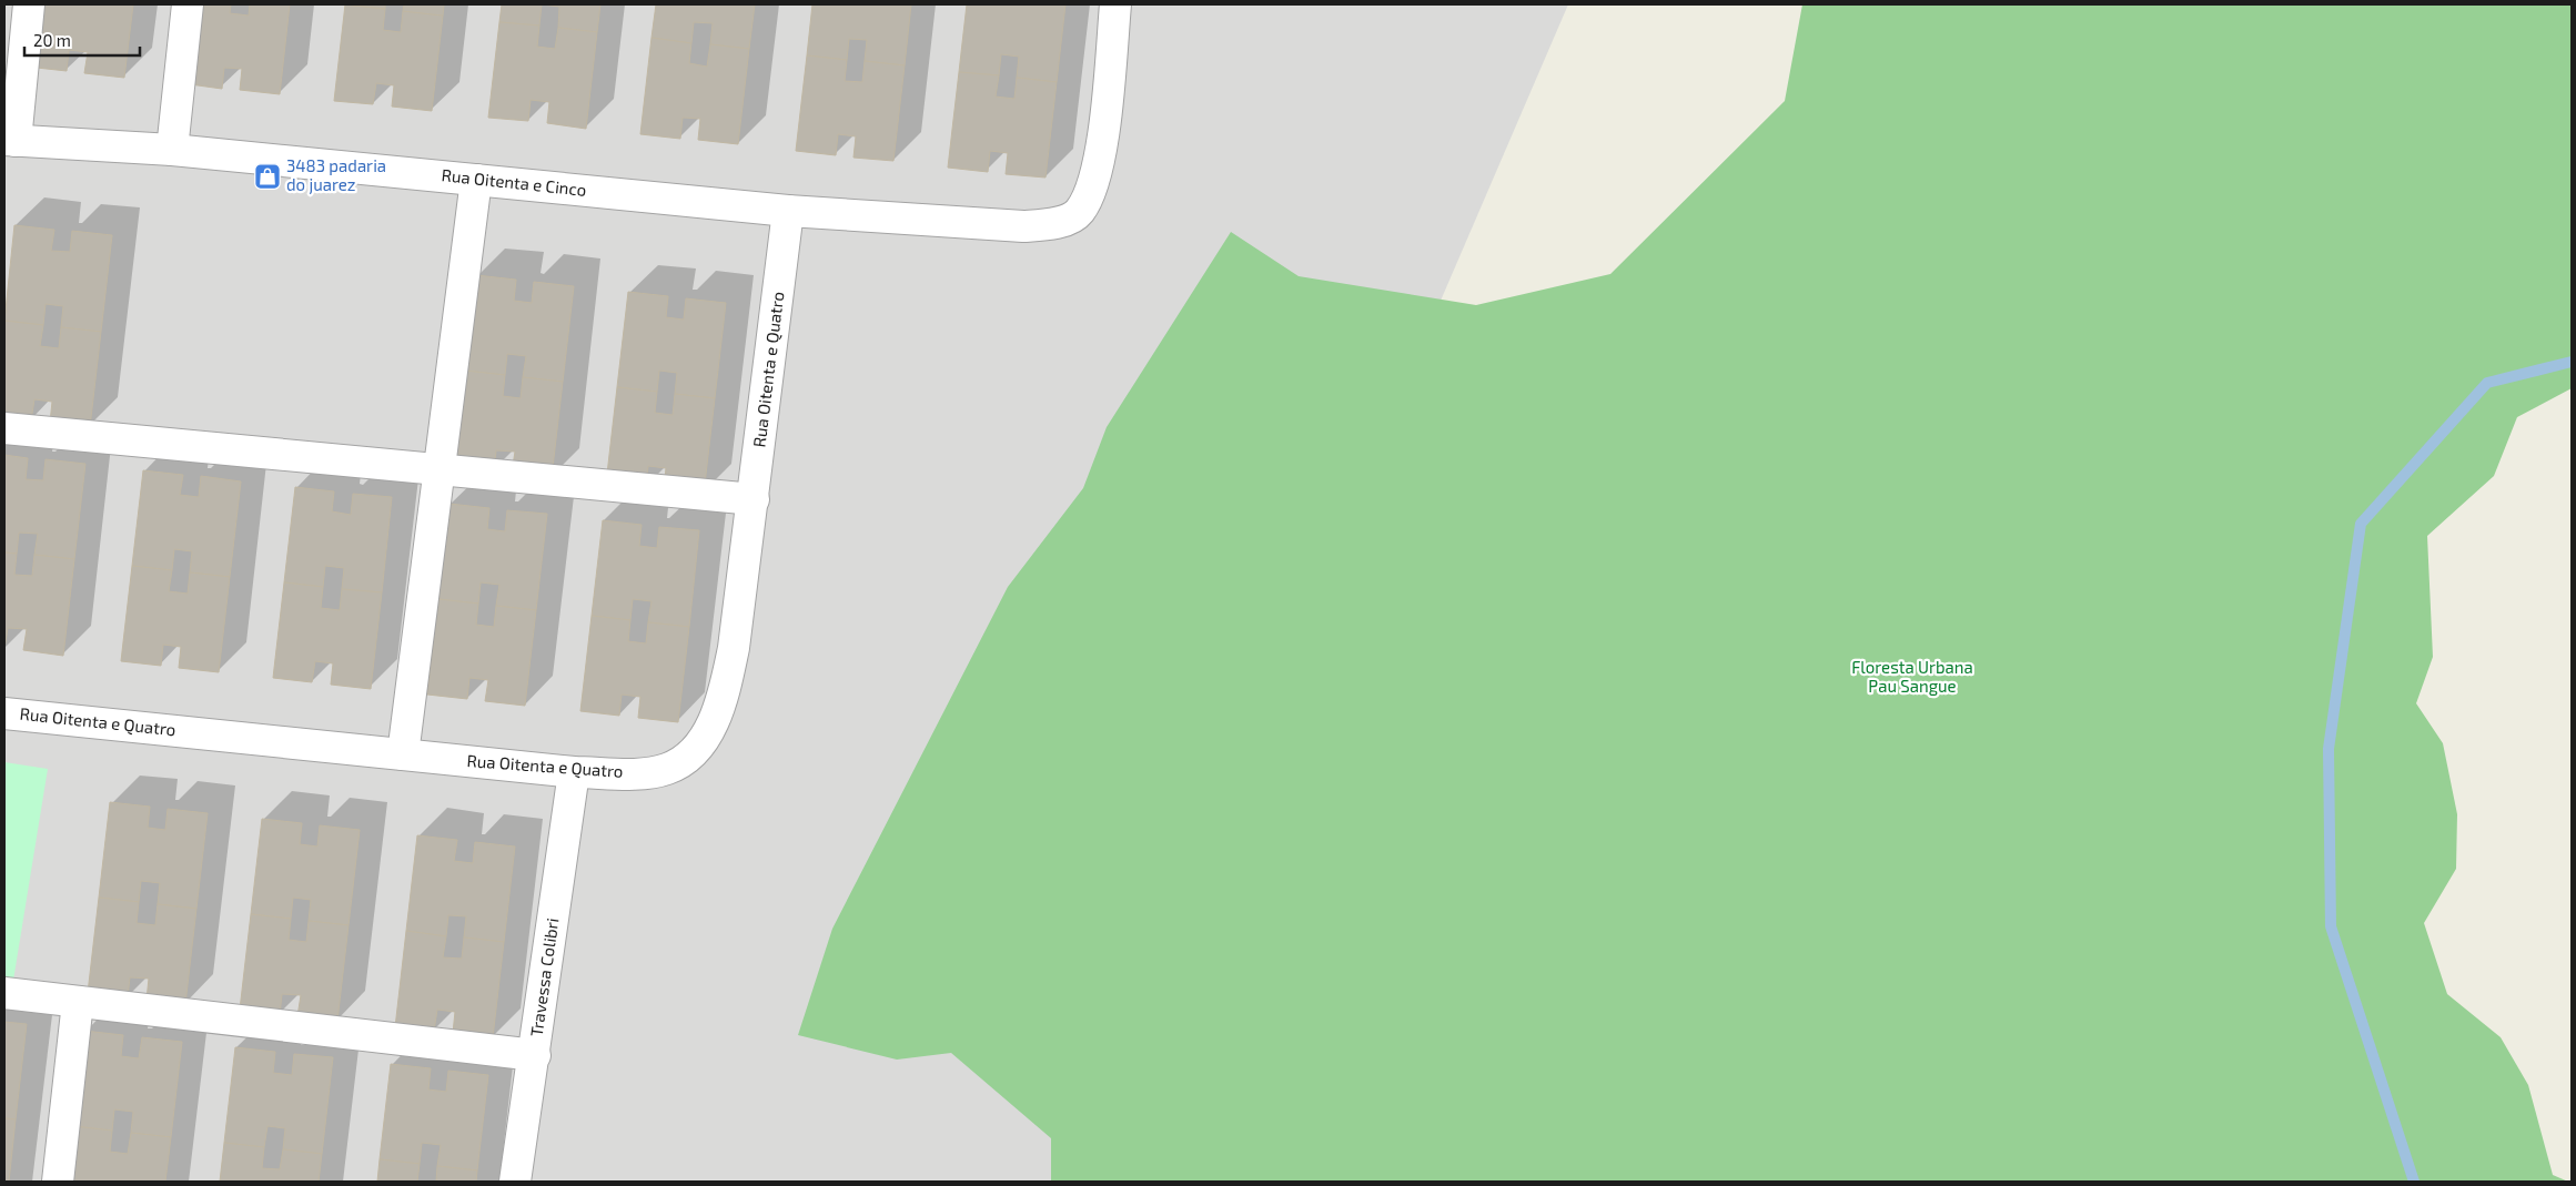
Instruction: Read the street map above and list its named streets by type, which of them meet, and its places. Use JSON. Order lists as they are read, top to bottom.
{
  "streets": {
    "street": ["Rua Oitenta e Cinco", "Rua Oitenta e Quatro", "Travessa Colibri"]
  },
  "crossings": [
    ["Rua Oitenta e Cinco", "Rua Oitenta e Quatro"],
    ["Rua Oitenta e Quatro", "Travessa Colibri"]
  ],
  "parks": ["Floresta Urbana Pau Sangue"],
  "places": {
    "shop": ["3483 padaria do juarez"]
  },
  "scale_bar": "20 m"
}
